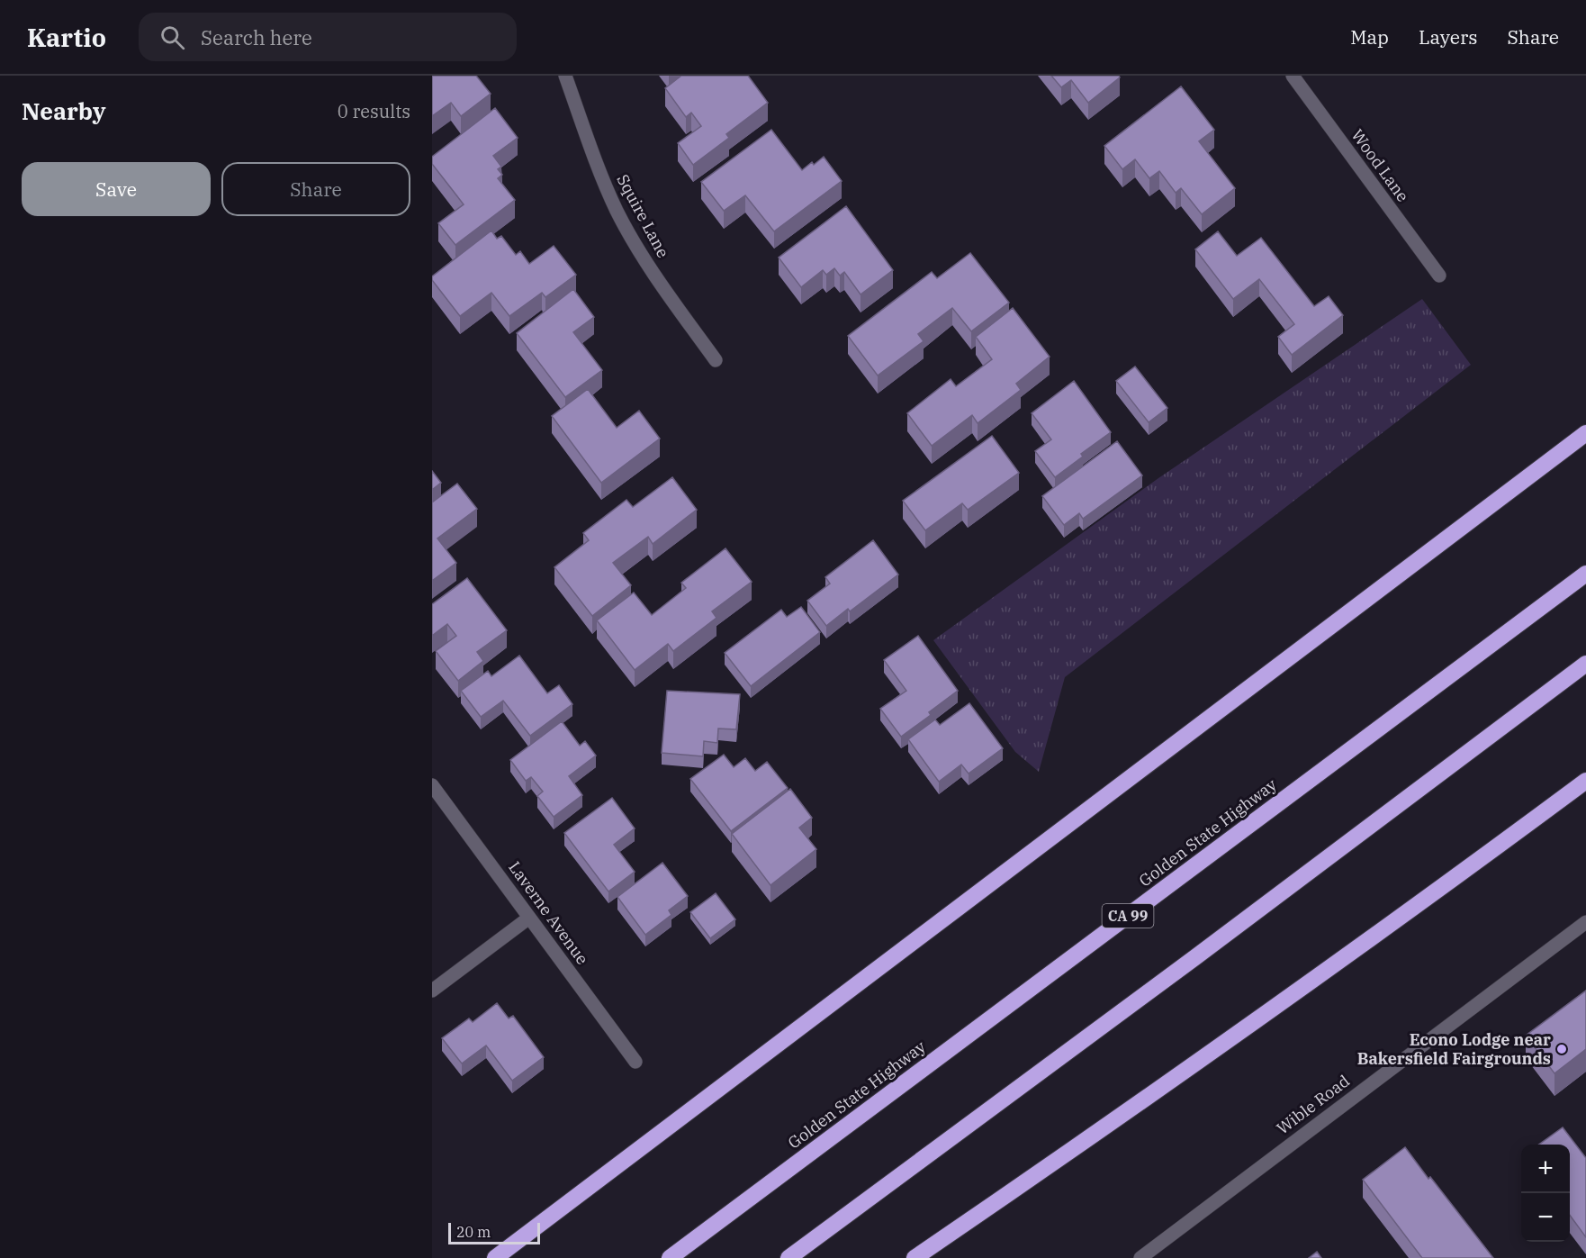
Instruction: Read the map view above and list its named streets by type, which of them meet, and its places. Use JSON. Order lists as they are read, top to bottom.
{
  "streets": {
    "highway": ["Golden State Highway", "CA 99"],
    "street": [
      "Wood Lane",
      "Squire Lane",
      "Laverne Avenue",
      "Wible Road"
    ]
  },
  "places": ["Econo Lodge near Bakersfield Fairgrounds"],
  "scale_bar": "20 m",
  "page": {
    "header": "Kartio",
    "search": "Search here",
    "nav": ["Map", "Layers", "Share"],
    "heading": ["Nearby", "0 results"],
    "buttons": ["Save", "Share"],
    "map_buttons": ["+", "−"],
    "scale": "20 m"
  }
}
